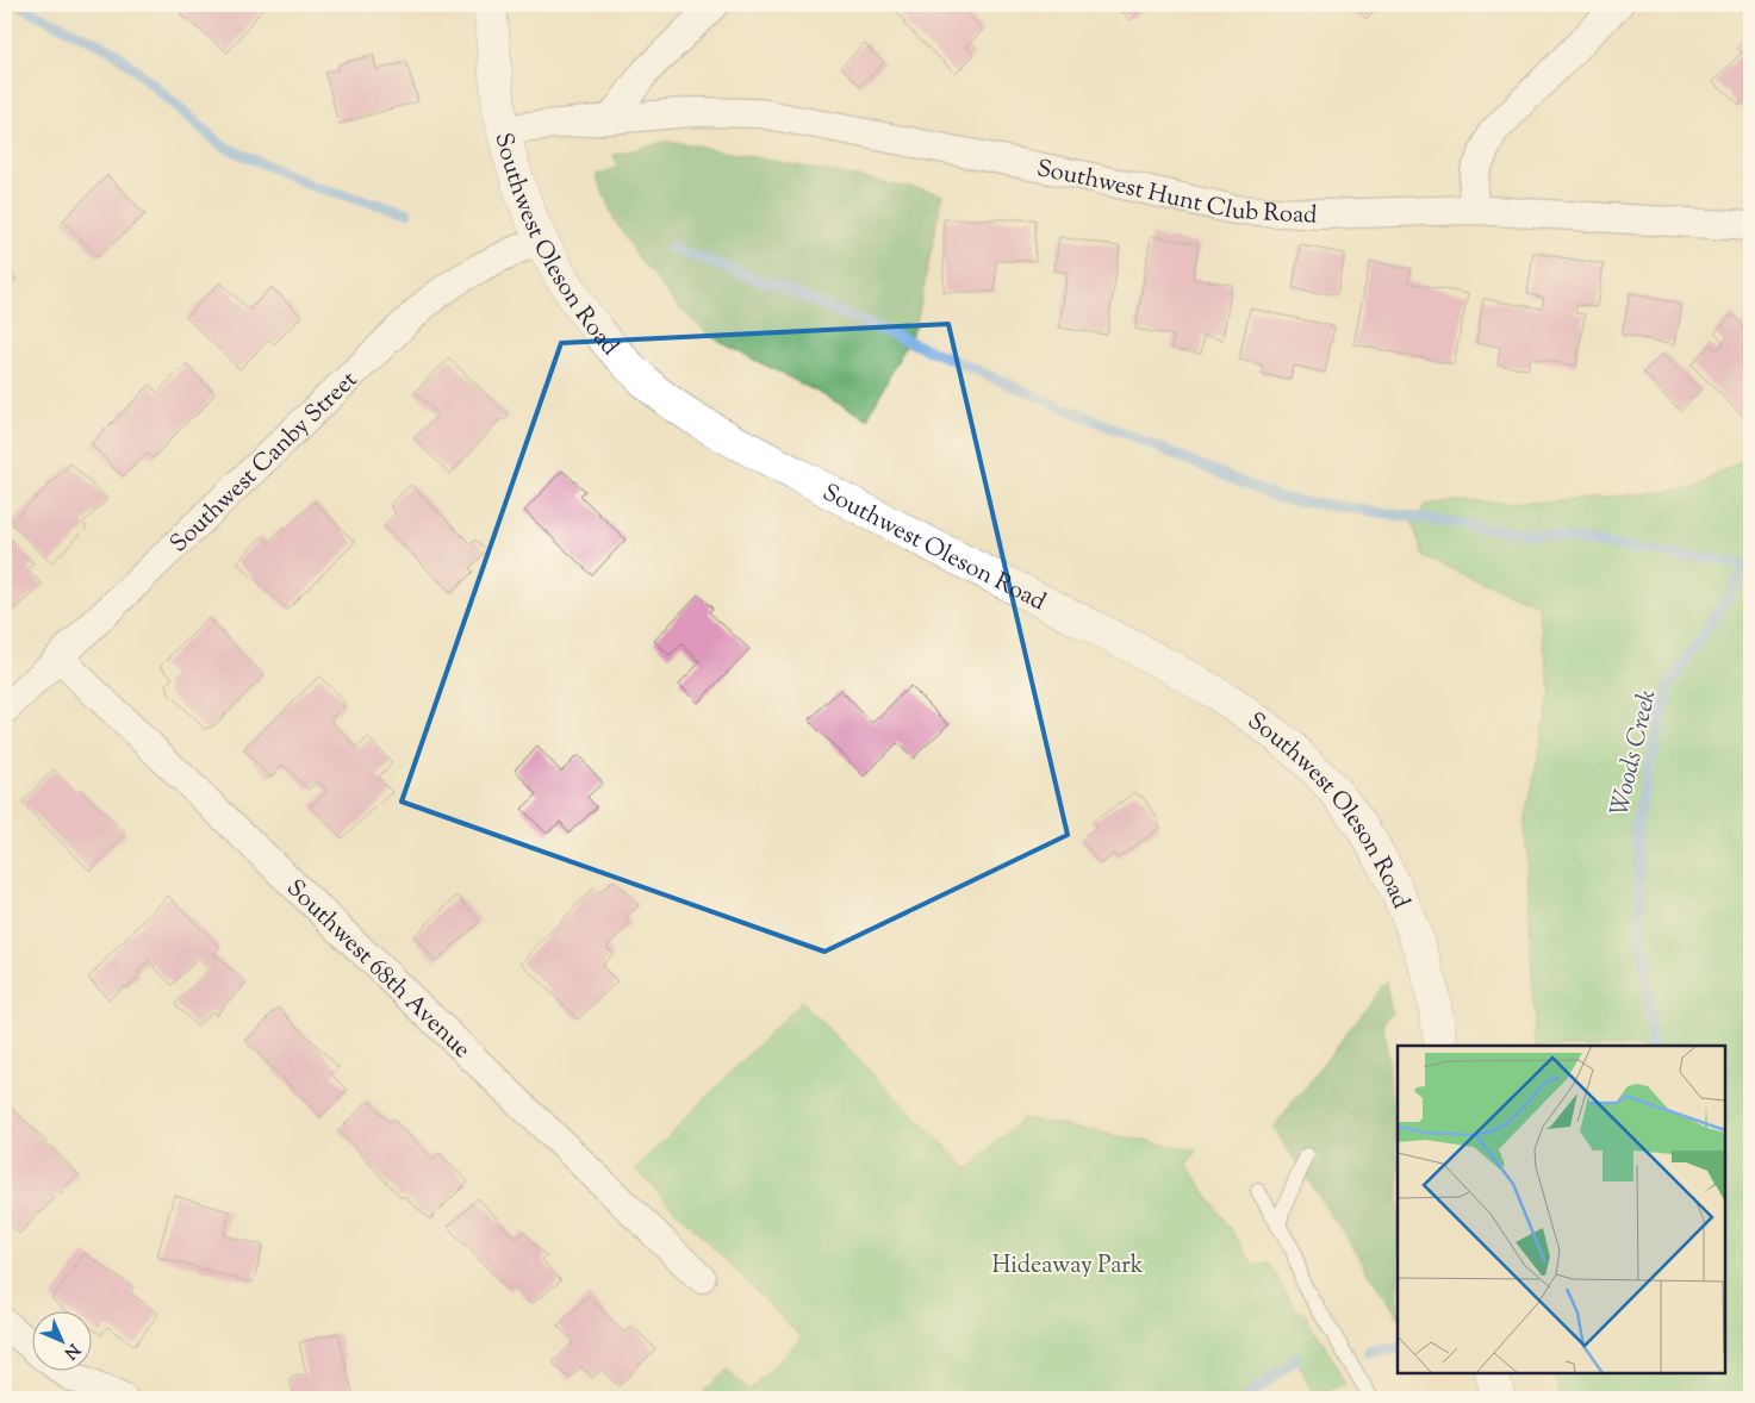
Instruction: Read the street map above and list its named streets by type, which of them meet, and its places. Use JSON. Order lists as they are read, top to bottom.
{
  "streets": {
    "main road": ["Southwest Oleson Road"],
    "street": ["Southwest Hunt Club Road", "Southwest Canby Street", "Southwest 68th Avenue"]
  },
  "crossings": [
    ["Southwest Oleson Road", "Southwest Canby Street"],
    ["Southwest Canby Street", "Southwest 68th Avenue"]
  ],
  "water": ["Woods Creek"],
  "parks": ["Hideaway Park"],
  "north": "bottom right"
}
